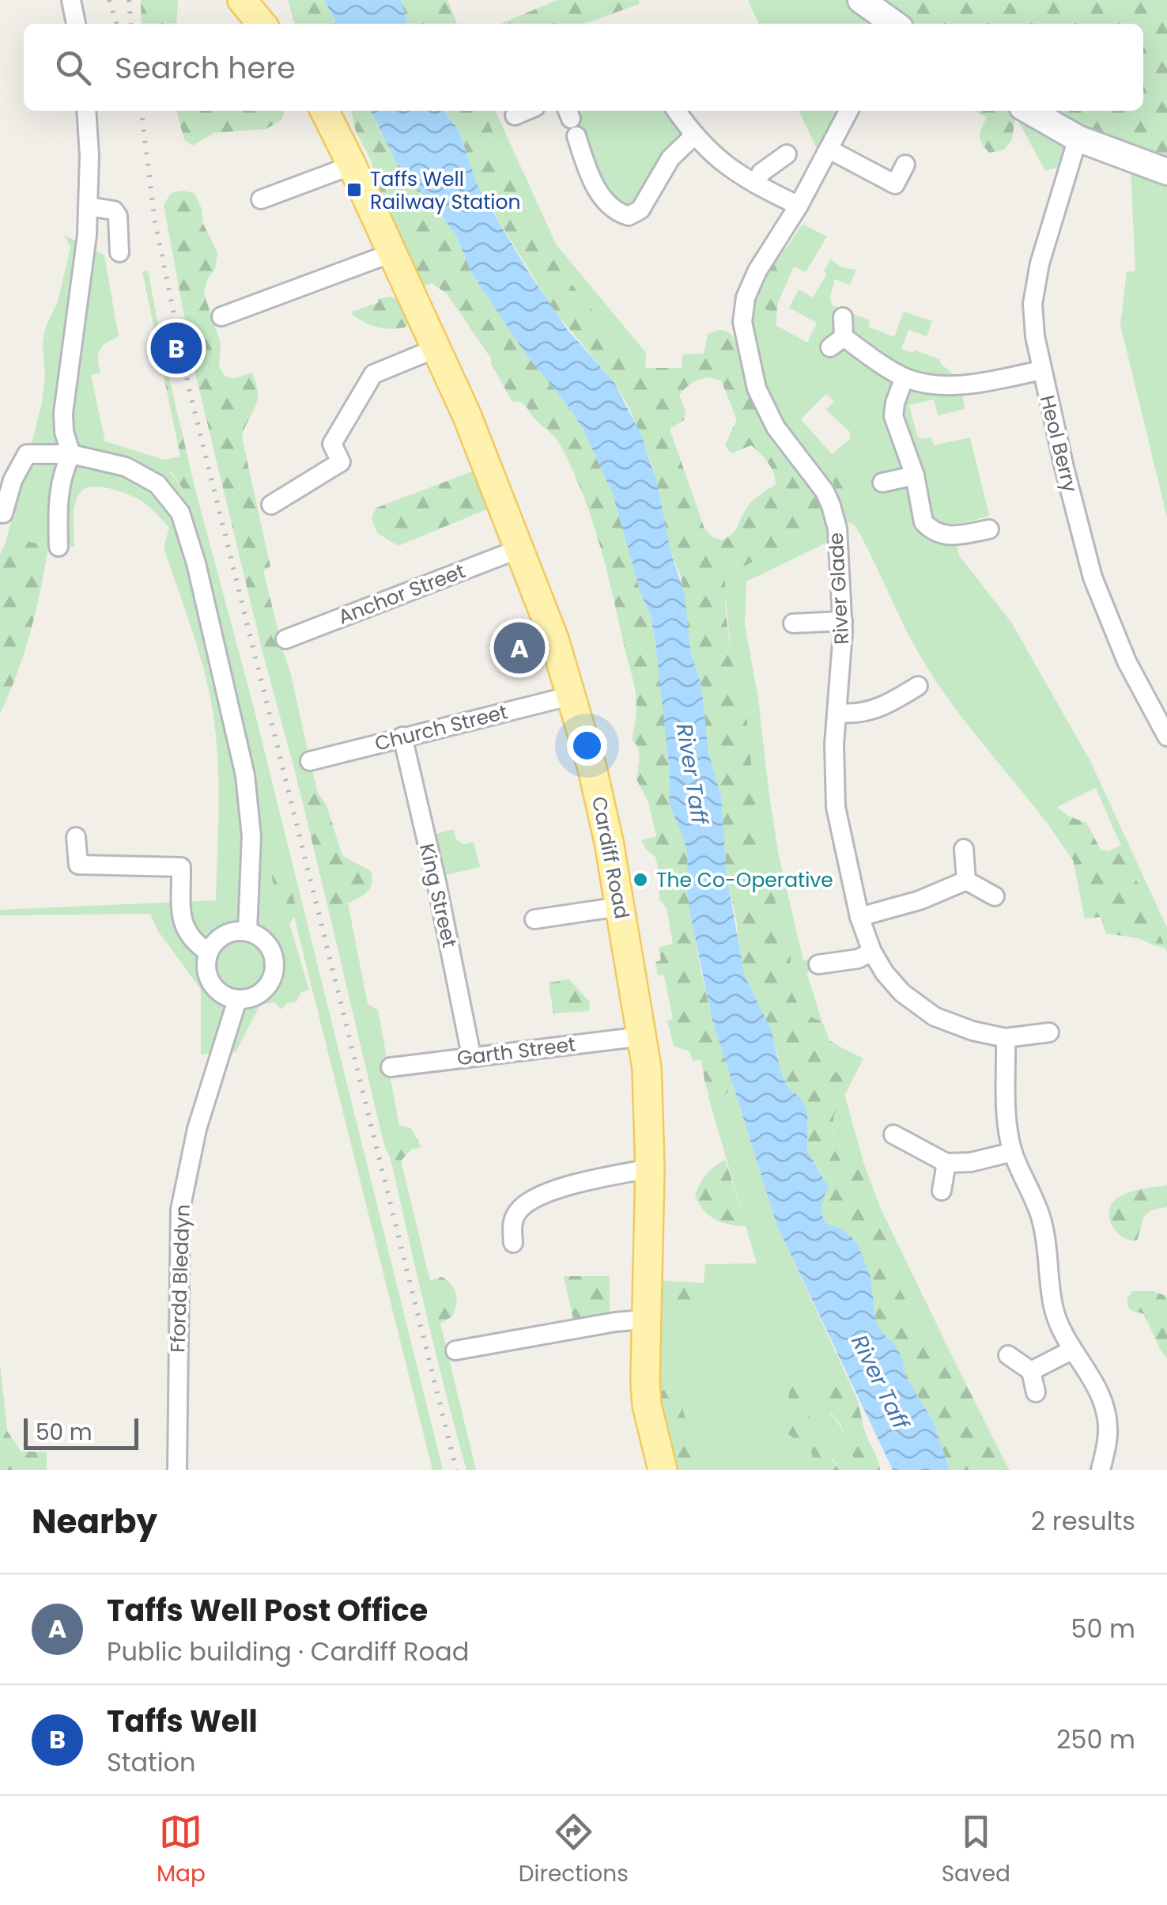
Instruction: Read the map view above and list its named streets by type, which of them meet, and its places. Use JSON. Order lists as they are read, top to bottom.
{
  "streets": {
    "main road": ["Cardiff Road"],
    "street": [
      "Heol Berry",
      "River Glade",
      "Anchor Street",
      "Church Street",
      "King Street",
      "Garth Street",
      "Ffordd Bleddyn"
    ]
  },
  "crossings": [
    ["Anchor Street", "Cardiff Road"],
    ["Church Street", "Cardiff Road"],
    ["Church Street", "King Street"],
    ["Cardiff Road", "Garth Street"],
    ["King Street", "Garth Street"]
  ],
  "water": ["River Taff"],
  "places": {
    "transit": ["Taffs Well Railway Station"],
    "other": ["The Co-Operative"]
  },
  "scale_bar": "50 m",
  "page": {
    "search": "Search here",
    "pins": ["B", "A"],
    "scale": "50 m",
    "heading": ["Nearby", "2 results"],
    "list": [
      {
        "mark": "A",
        "name": "Taffs Well Post Office",
        "note": "Public building · Cardiff Road",
        "value": "50 m"
      },
      {
        "mark": "B",
        "name": "Taffs Well",
        "note": "Station",
        "value": "250 m"
      }
    ],
    "nav": ["Map", "Directions", "Saved"]
  }
}
